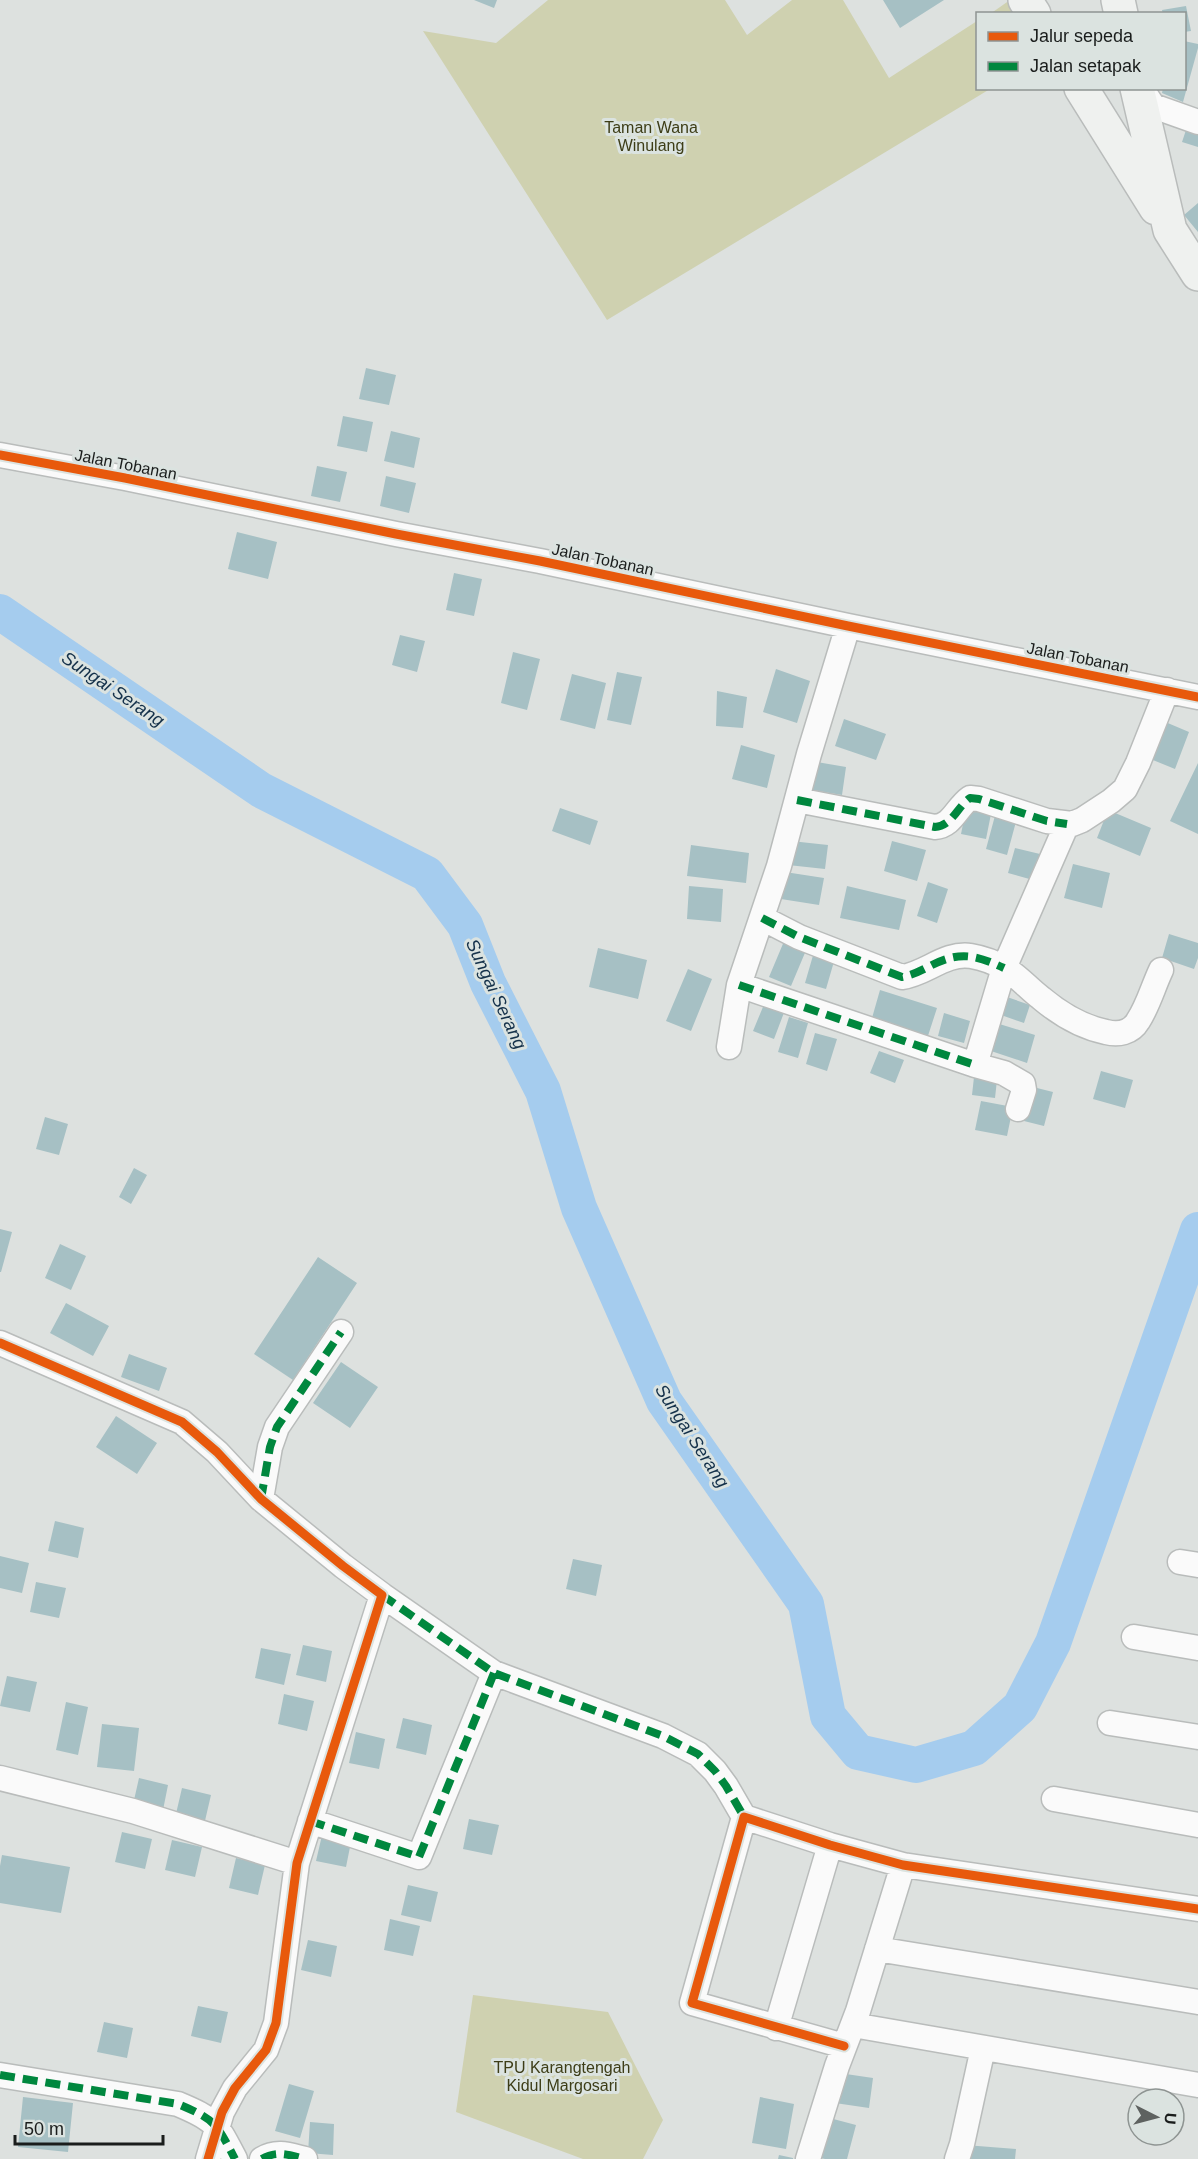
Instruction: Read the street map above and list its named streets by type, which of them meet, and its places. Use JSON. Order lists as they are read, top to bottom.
{
  "streets": {
    "street": ["Jalan Tobanan"]
  },
  "water": ["Sungai Serang"],
  "parks": ["Taman Wana Winulang", "TPU Karangtengah Kidul Margosari"],
  "legend": ["Jalur sepeda", "Jalan setapak"],
  "scale_bar": "50 m",
  "north": "right"
}
